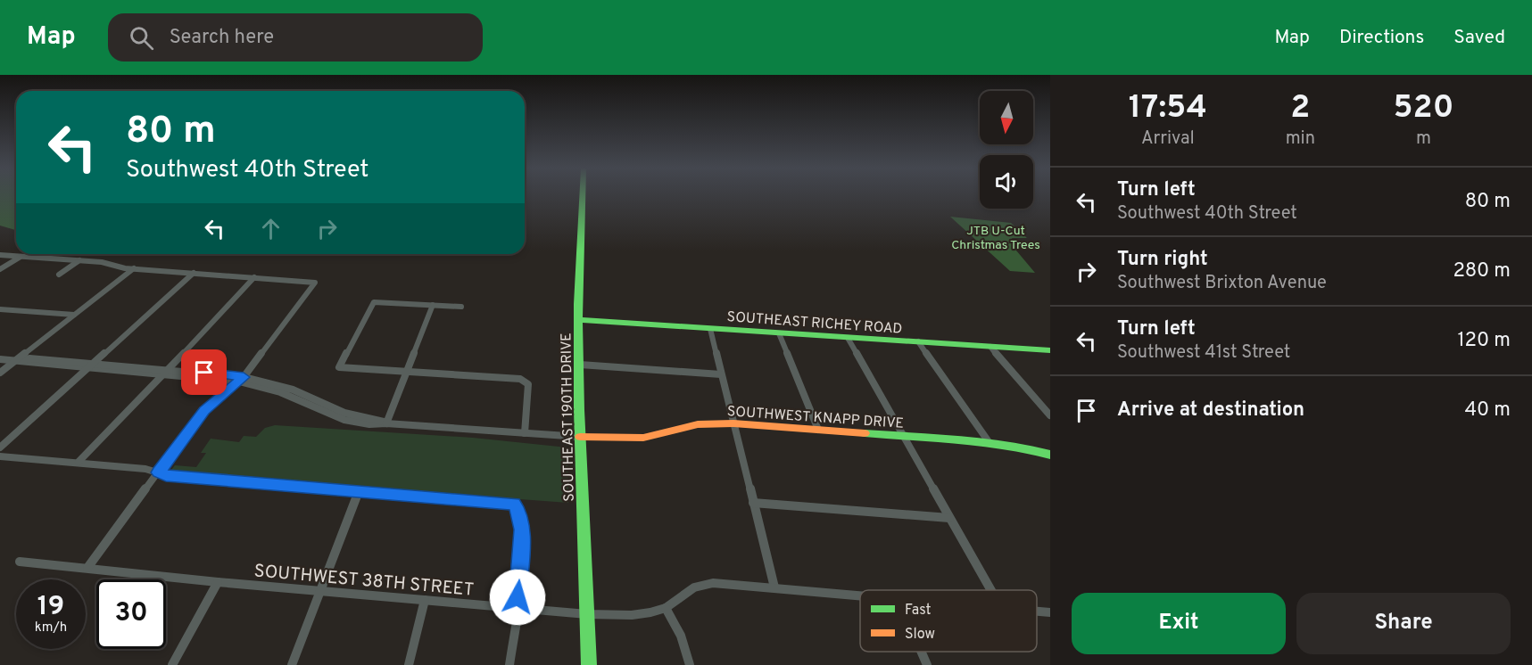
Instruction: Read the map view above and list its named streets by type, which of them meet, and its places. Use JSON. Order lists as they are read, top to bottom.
{
  "streets": {
    "main road": ["SOUTHEAST RICHEY ROAD", "SOUTHWEST KNAPP DRIVE", "SOUTHEAST 190TH DRIVE"],
    "street": ["SOUTHWEST 38TH STREET"]
  },
  "crossings": [
    ["SOUTHEAST RICHEY ROAD", "SOUTHEAST 190TH DRIVE"],
    ["SOUTHWEST KNAPP DRIVE", "SOUTHEAST 190TH DRIVE"],
    ["SOUTHEAST 190TH DRIVE", "SOUTHWEST 38TH STREET"]
  ],
  "parks": ["JTB U-Cut Christmas Trees"],
  "legend": ["Fast", "Slow"],
  "north": "bottom",
  "page": {
    "header": "Map",
    "search": "Search here",
    "nav": ["Map", "Directions", "Saved"],
    "eta": [
      "17:54",
      "Arrival",
      "2",
      "min",
      "520",
      "m"
    ],
    "turn": ["80 m", "Southwest 40th Street"],
    "list": [
      {
        "name": "Turn left",
        "note": "Southwest 40th Street",
        "value": "80 m"
      },
      {
        "name": "Turn right",
        "note": "Southwest Brixton Avenue",
        "value": "280 m"
      },
      {
        "name": "Turn left",
        "note": "Southwest 41st Street",
        "value": "120 m"
      },
      {
        "name": "Arrive at destination",
        "value": "40 m"
      }
    ],
    "speed": "19 km/h",
    "limit": "30",
    "buttons": ["Exit", "Share"]
  }
}
